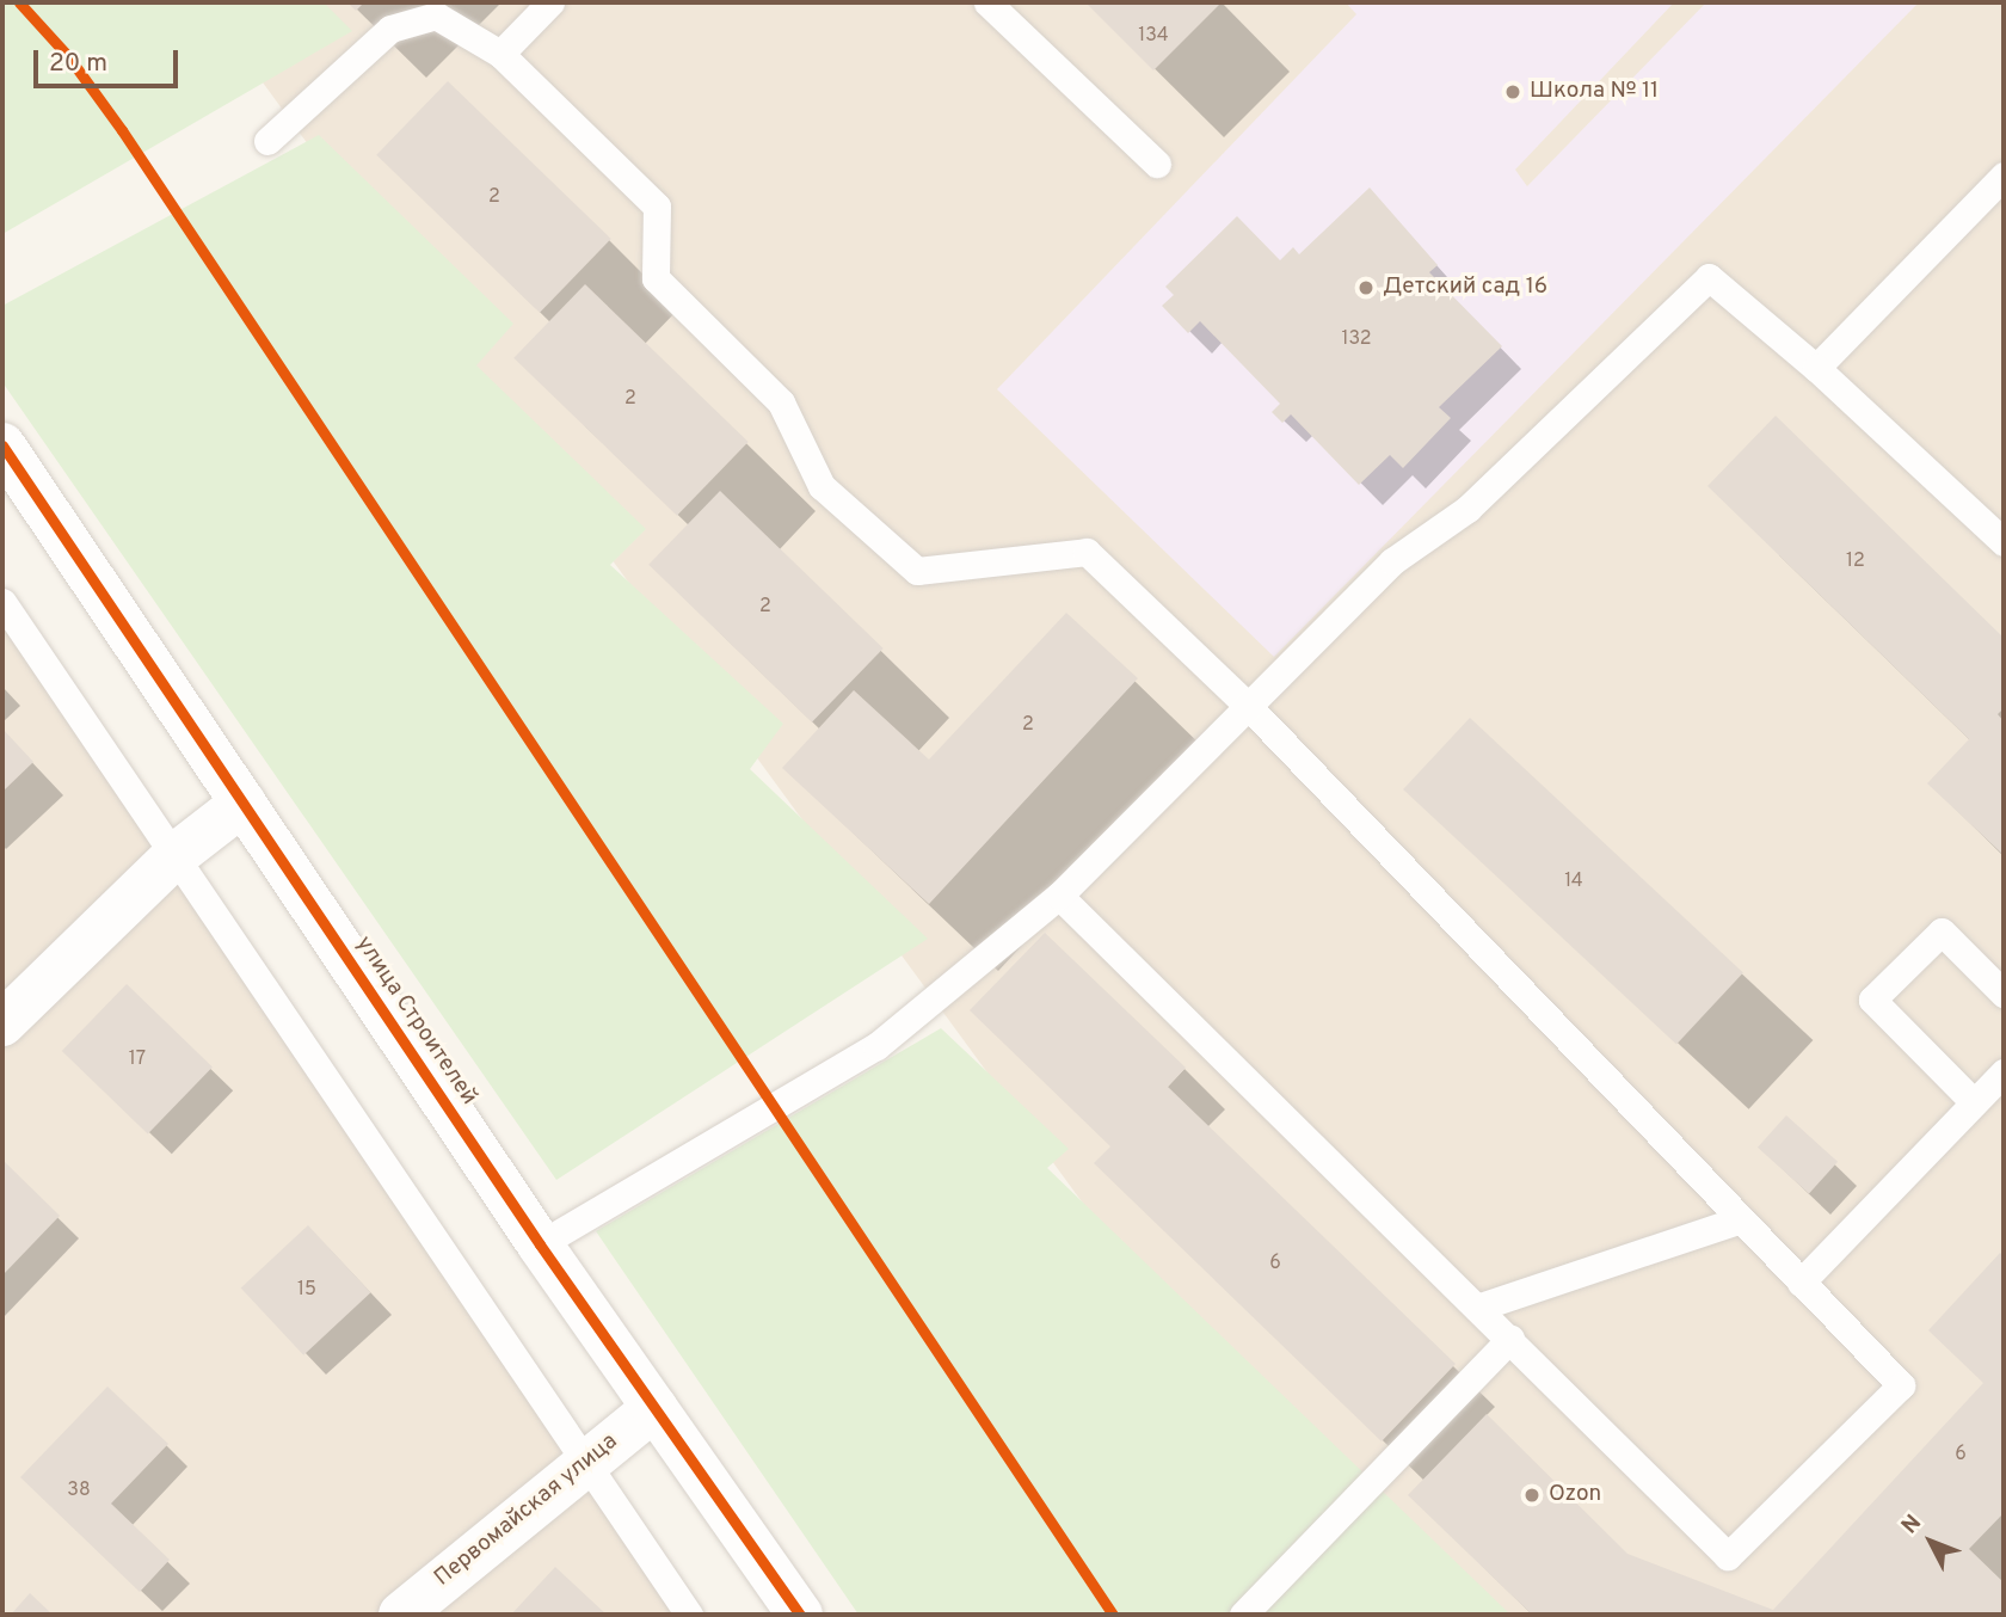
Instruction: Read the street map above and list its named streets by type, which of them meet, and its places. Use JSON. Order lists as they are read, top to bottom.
{
  "streets": {
    "street": ["улица Строителей", "Первомайская улица"]
  },
  "crossings": [
    ["улица Строителей", "Первомайская улица"]
  ],
  "places": ["Школа № 11", "Детский сад 16", "Ozon"],
  "house_numbers": [
    "134",
    "2",
    "132",
    "2",
    "12",
    "2",
    "2",
    "14",
    "17",
    "6",
    "15",
    "6",
    "38"
  ],
  "scale_bar": "20 m",
  "north": "top left"
}
